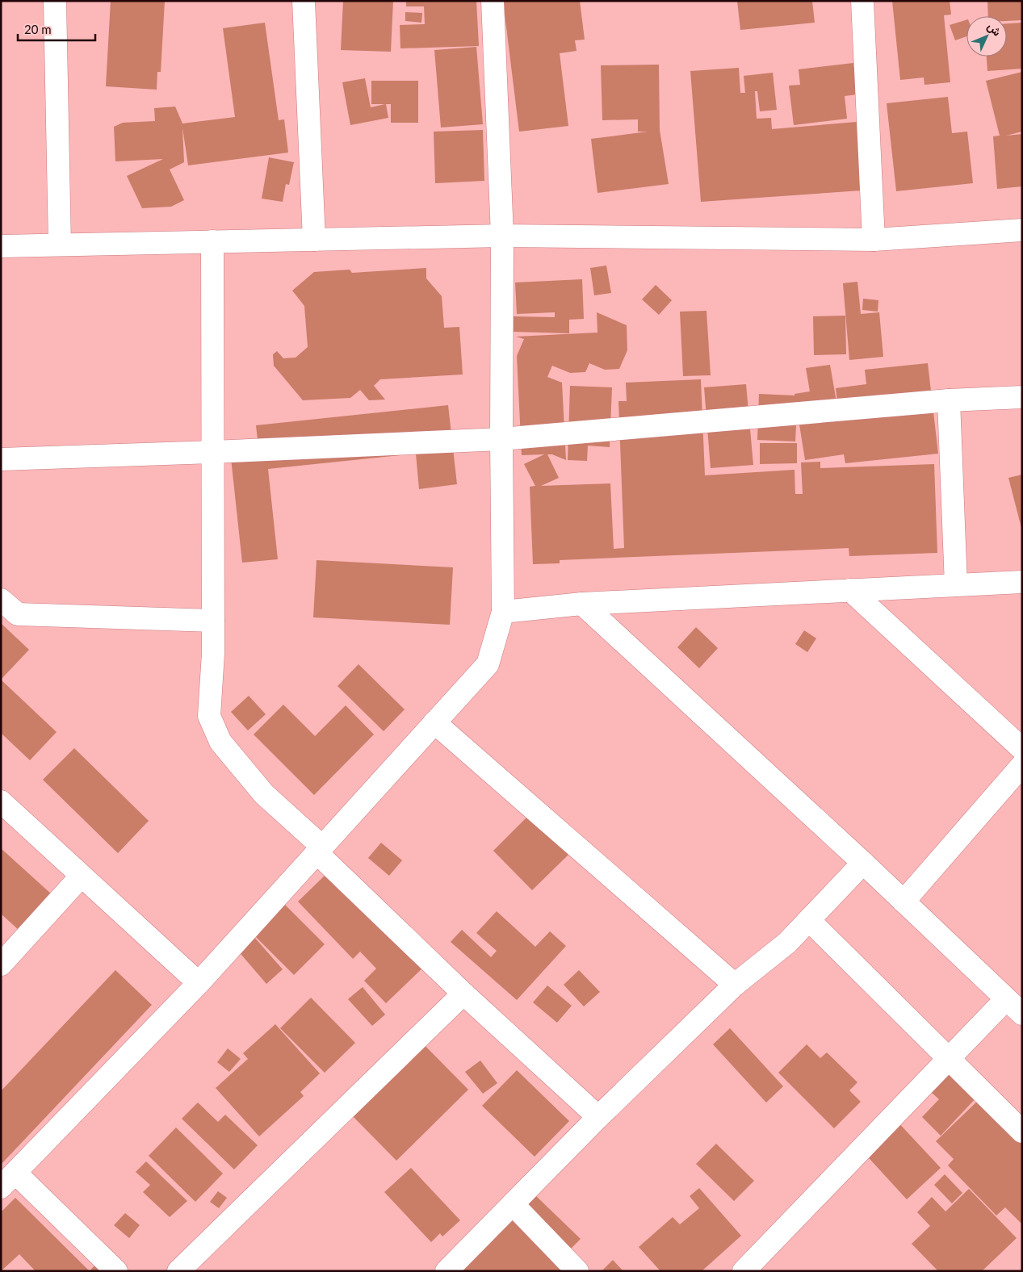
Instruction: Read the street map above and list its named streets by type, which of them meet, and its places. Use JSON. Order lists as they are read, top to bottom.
{
  "scale_bar": "20 m",
  "north": "top right"
}
